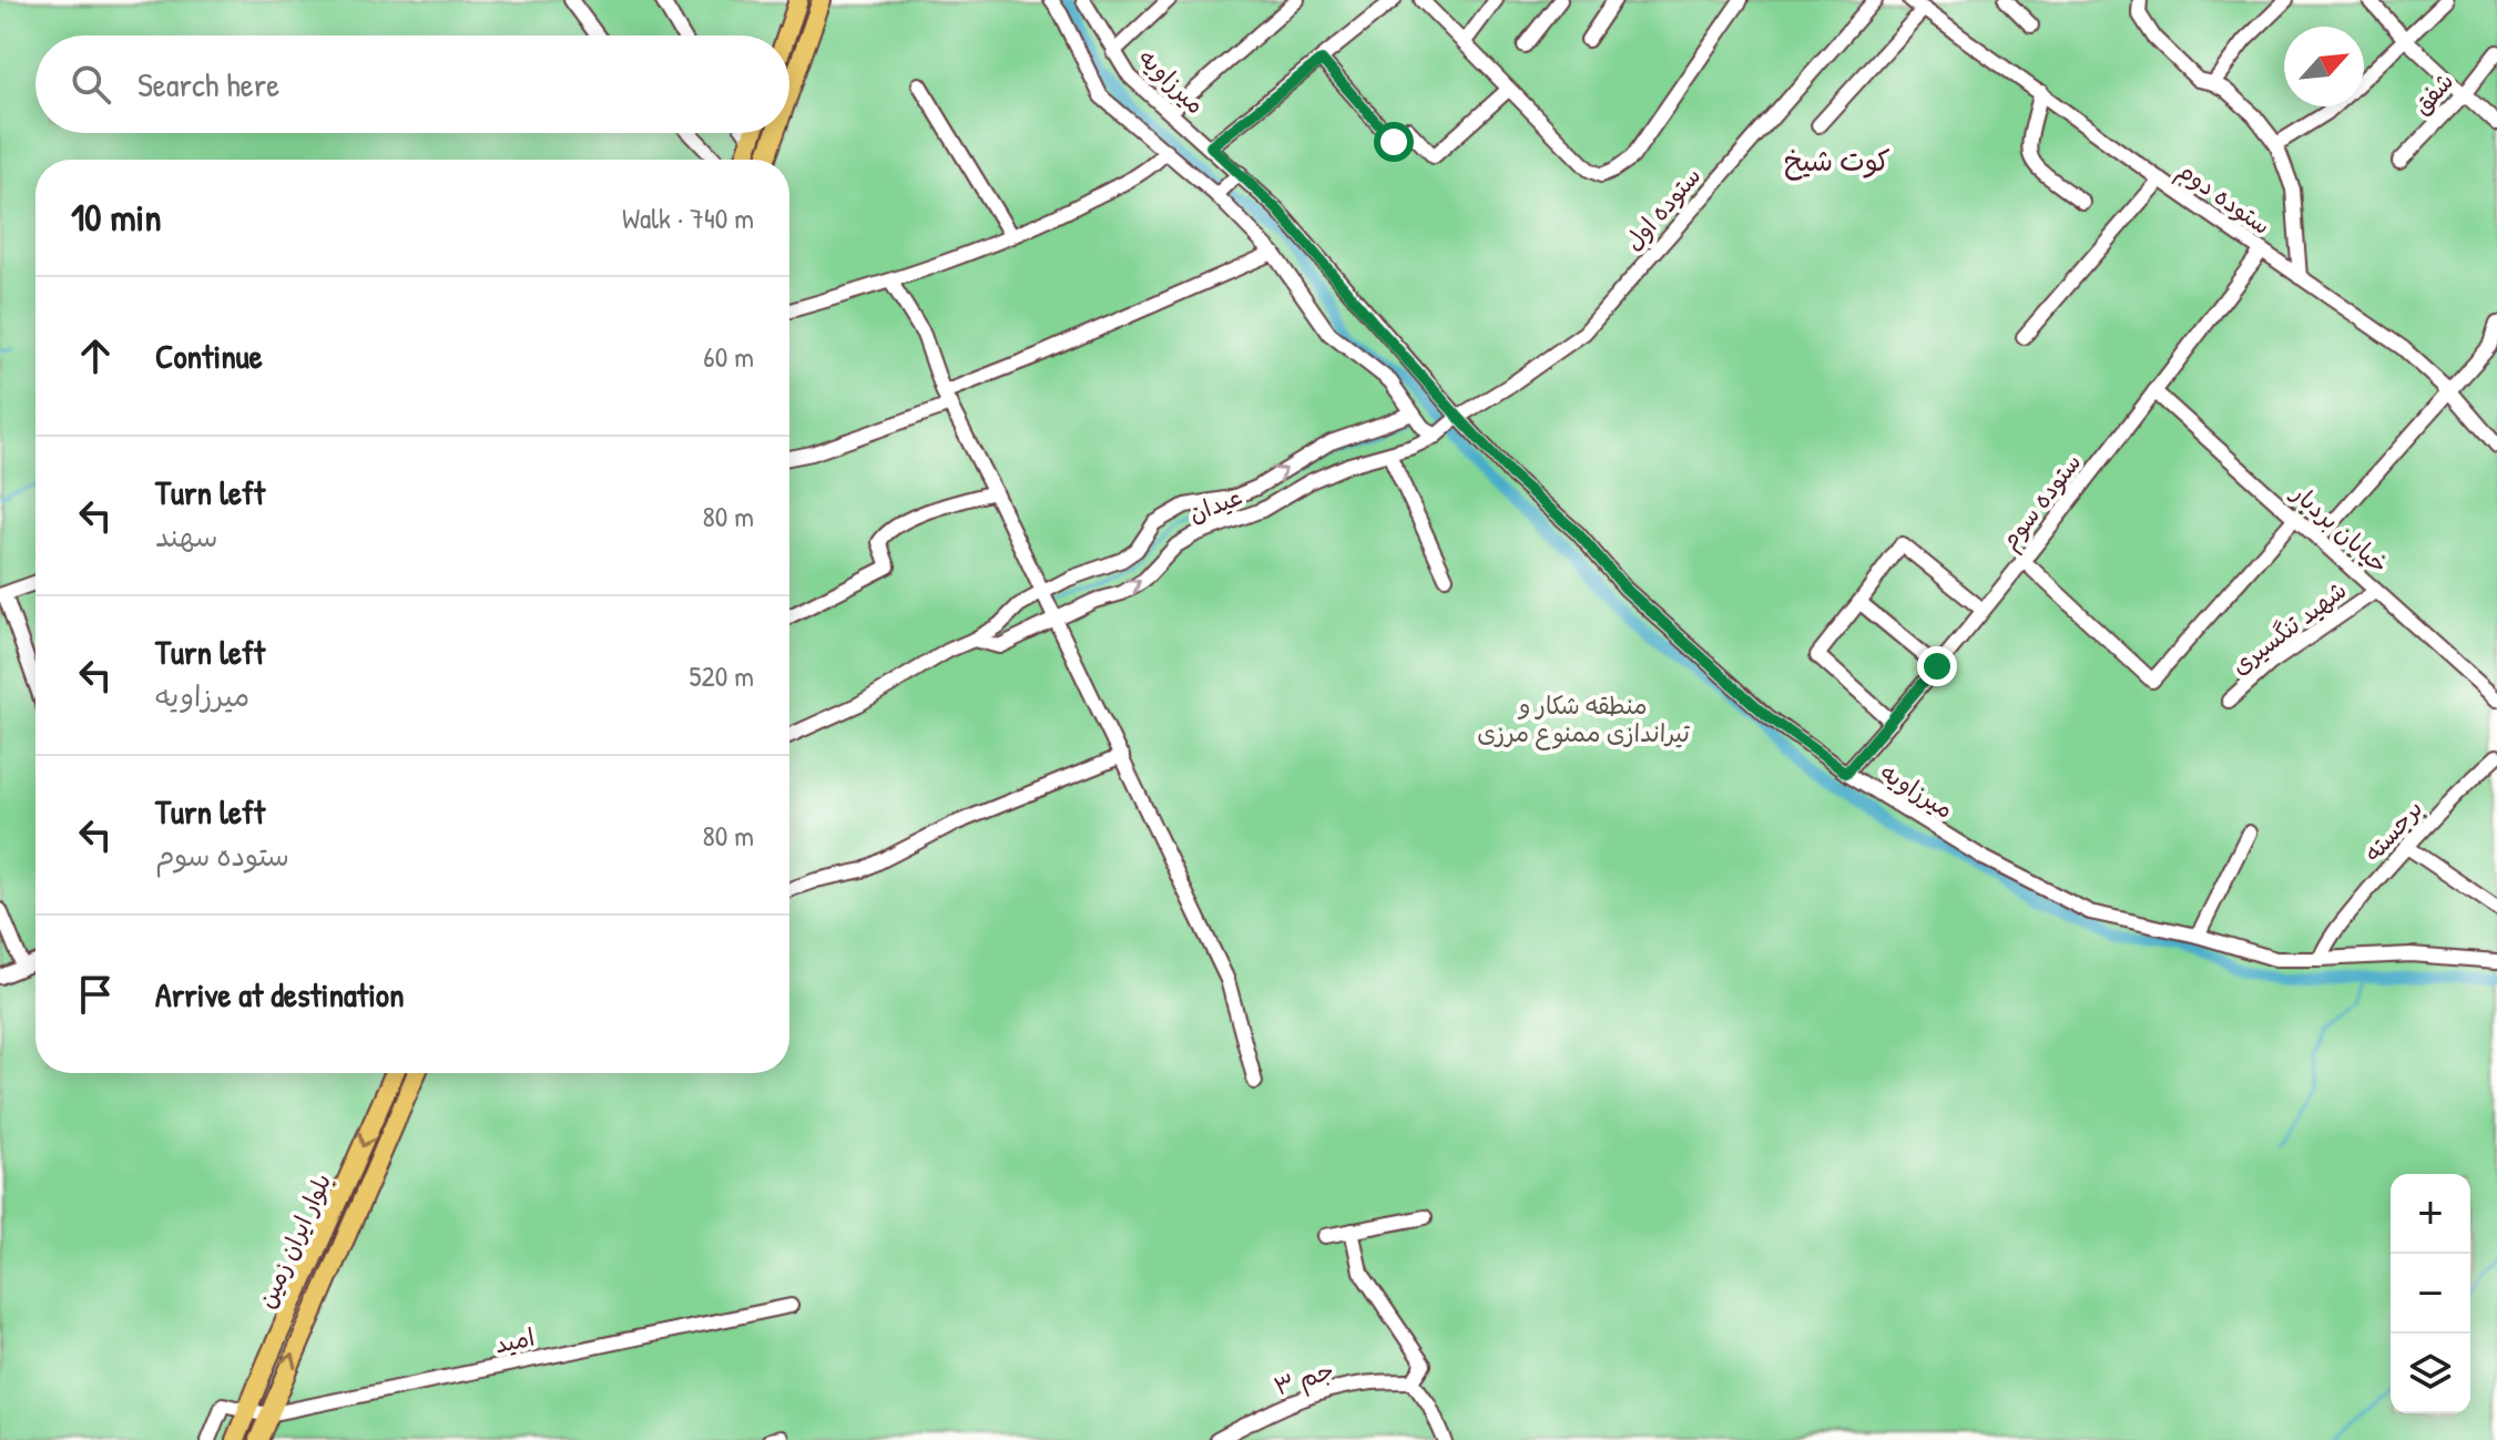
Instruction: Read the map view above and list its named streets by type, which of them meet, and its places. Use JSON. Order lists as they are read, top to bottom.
{
  "streets": {
    "main road": ["بلوار ایران زمین"],
    "street": [
      "میرزاویه",
      "شفق",
      "ستوده دوم",
      "ستوده اول",
      "ستوده سوم",
      "عیدان",
      "خیابان بردبار",
      "شهید تنگسیری",
      "برجسته",
      "امید",
      "جم ۳"
    ]
  },
  "crossings": [
    ["میرزاویه", "ستوده اول"],
    ["میرزاویه", "ستوده سوم"],
    ["میرزاویه", "برجسته"],
    ["ستوده دوم", "ستوده سوم"],
    ["ستوده اول", "عیدان"],
    ["ستوده سوم", "خیابان بردبار"],
    ["خیابان بردبار", "شهید تنگسیری"],
    ["بلوار ایران زمین", "امید"]
  ],
  "one_way": ["عیدان"],
  "districts": ["کوت شیخ"],
  "parks": ["منطقه شکار و تیراندازی ممنوع مرزی"],
  "north": "top right",
  "page": {
    "search": "Search here",
    "heading": ["10 min", "Walk · 740 m"],
    "list": [
      ["Continue", "60 m"],
      ["Turn left", "سهند", "80 m"],
      ["Turn left", "میرزاویه", "520 m"],
      ["Turn left", "ستوده سوم", "80 m"],
      "Arrive at destination"
    ],
    "map_buttons": ["+", "−"]
  }
}
